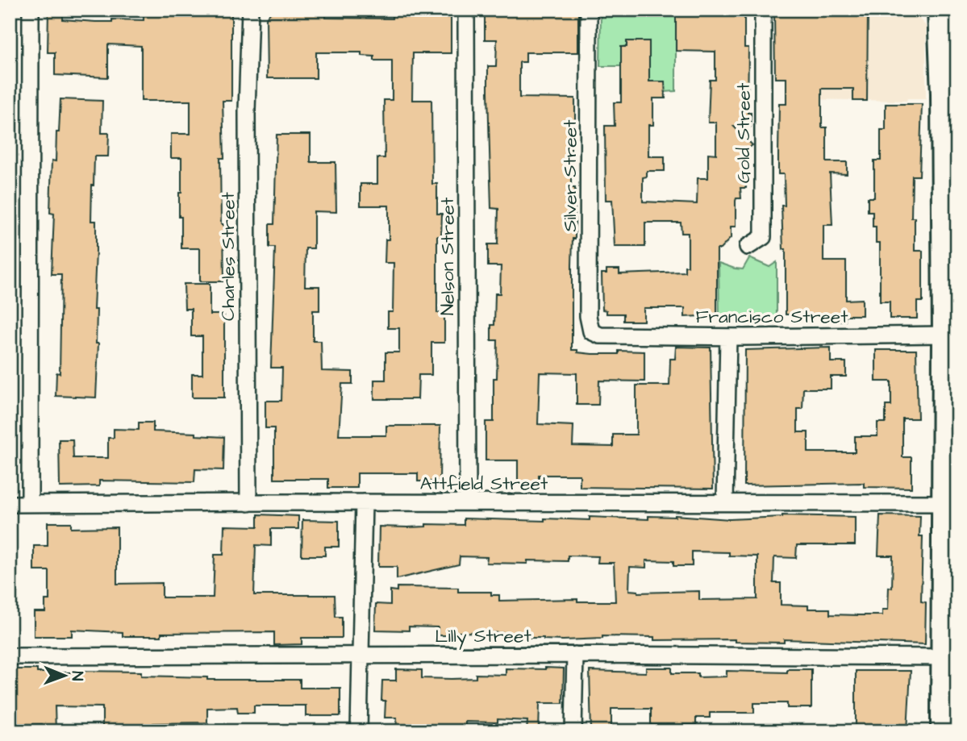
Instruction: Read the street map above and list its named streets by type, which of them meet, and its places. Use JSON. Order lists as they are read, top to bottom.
{
  "streets": {
    "street": [
      "Gold Street",
      "Silver Street",
      "Charles Street",
      "Nelson Street",
      "Francisco Street",
      "Attfield Street",
      "Lilly Street"
    ]
  },
  "crossings": [
    ["Silver Street", "Francisco Street"],
    ["Charles Street", "Attfield Street"],
    ["Nelson Street", "Attfield Street"]
  ],
  "north": "right"
}
